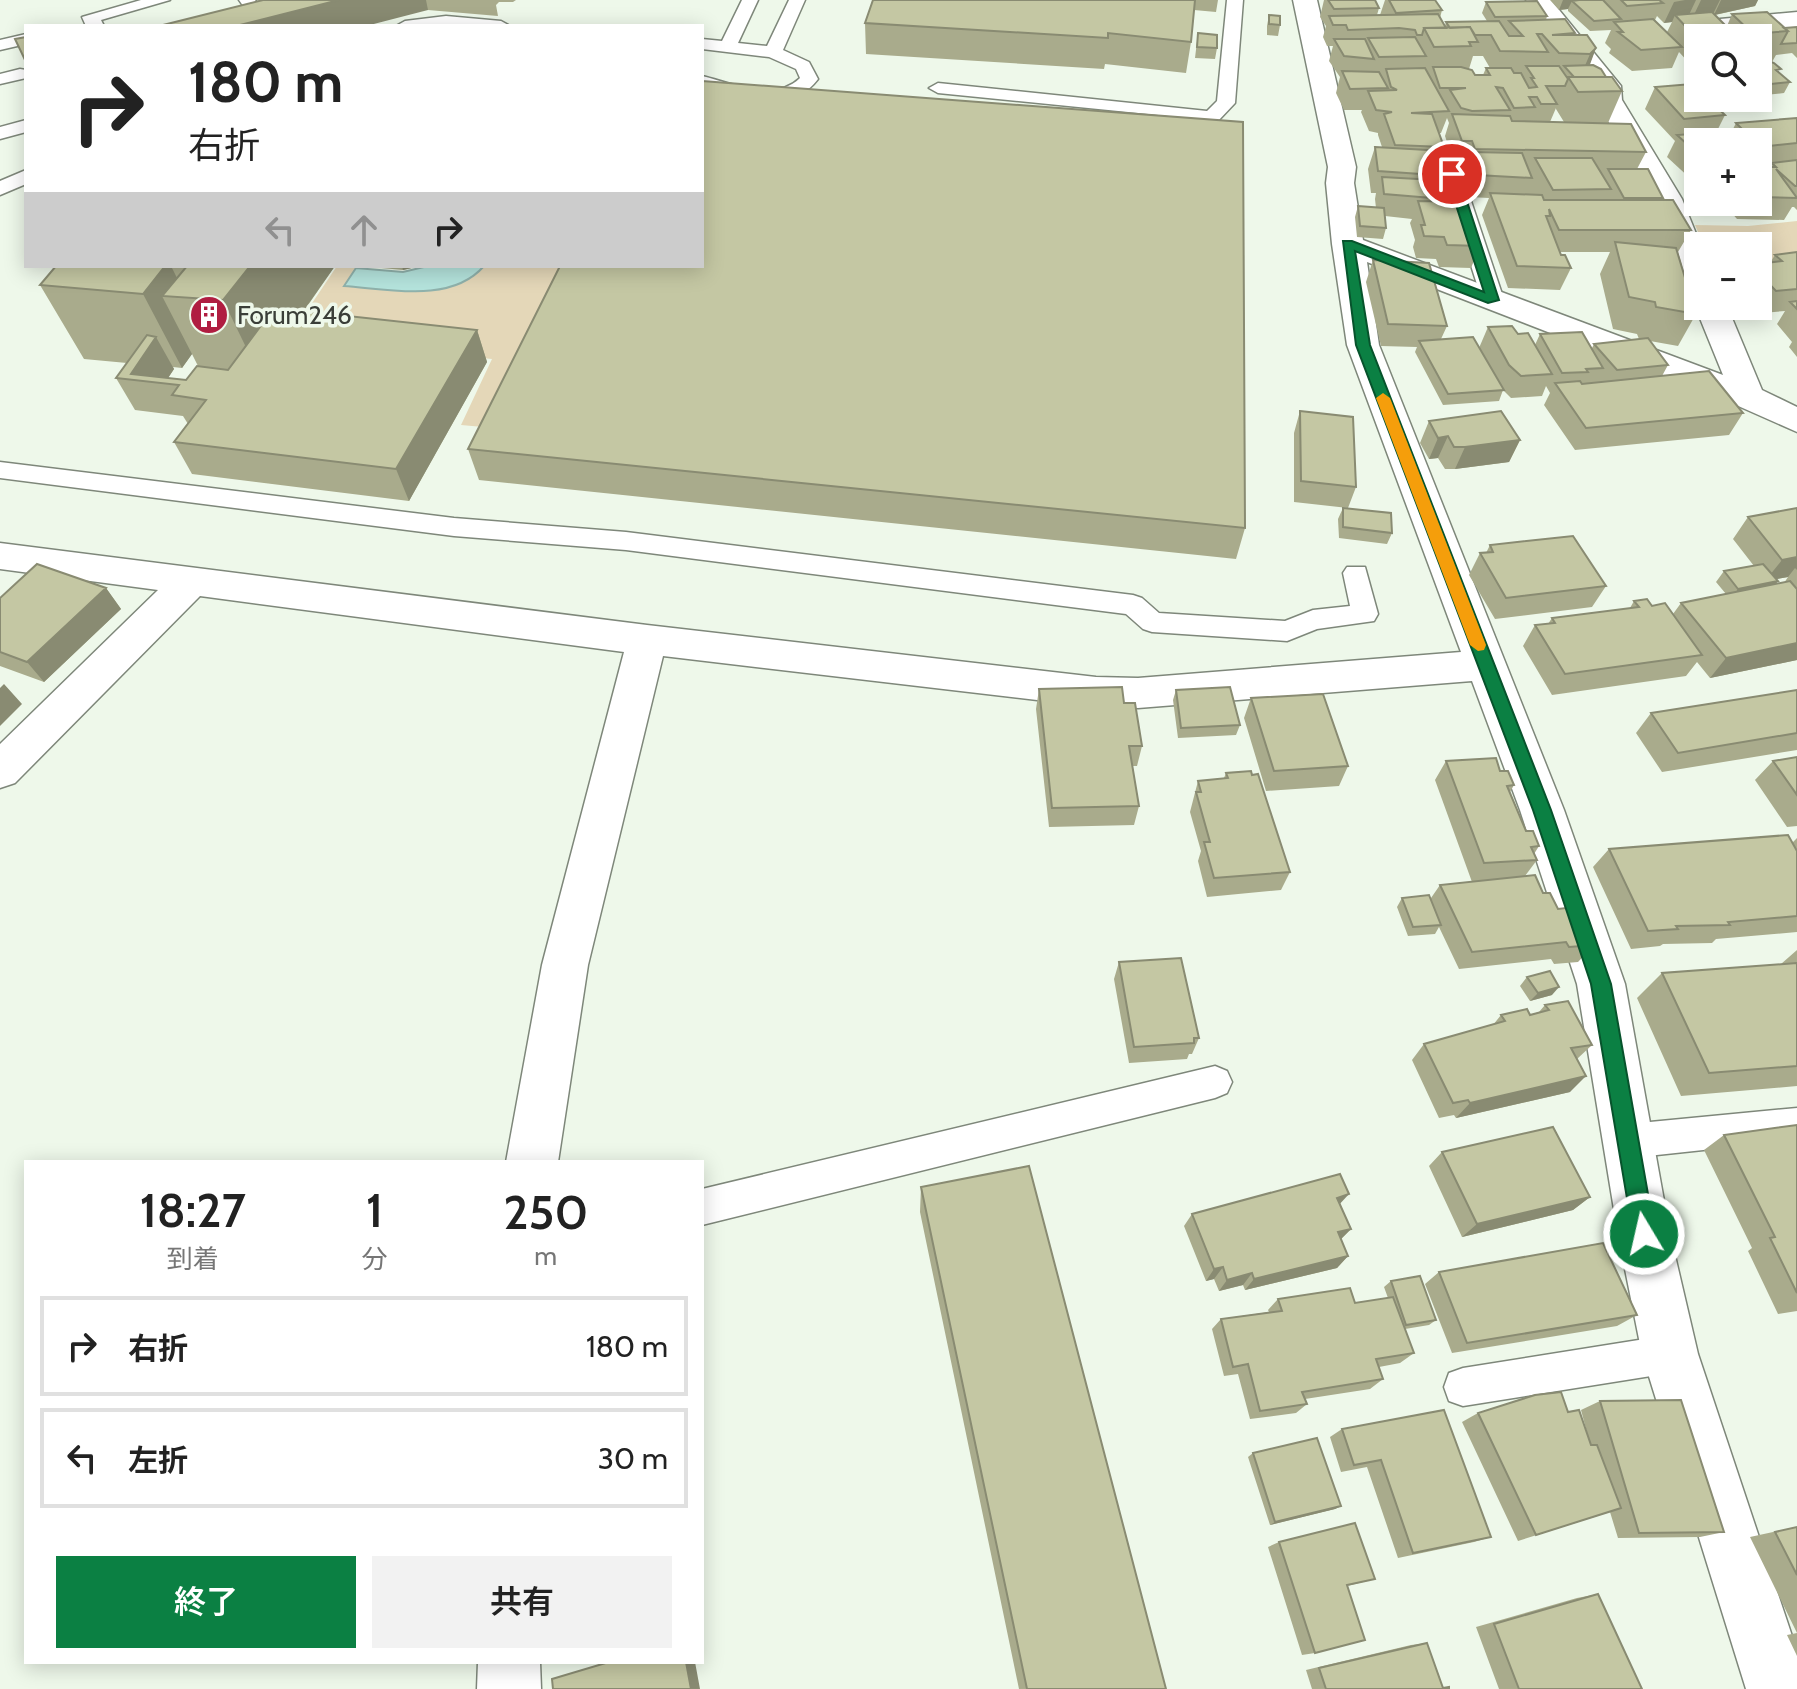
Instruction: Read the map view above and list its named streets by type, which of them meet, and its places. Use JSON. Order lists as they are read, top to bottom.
{
  "places": {
    "building": ["Forum246"]
  },
  "page": {
    "map_buttons": ["+", "−"],
    "turn": ["180 m", "右折"],
    "eta": [
      "18:27",
      "到着",
      "1",
      "分",
      "250",
      "m"
    ],
    "list": [
      {
        "name": "右折",
        "value": "180 m"
      },
      {
        "name": "左折",
        "value": "30 m"
      }
    ],
    "buttons": ["終了", "共有"]
  }
}
